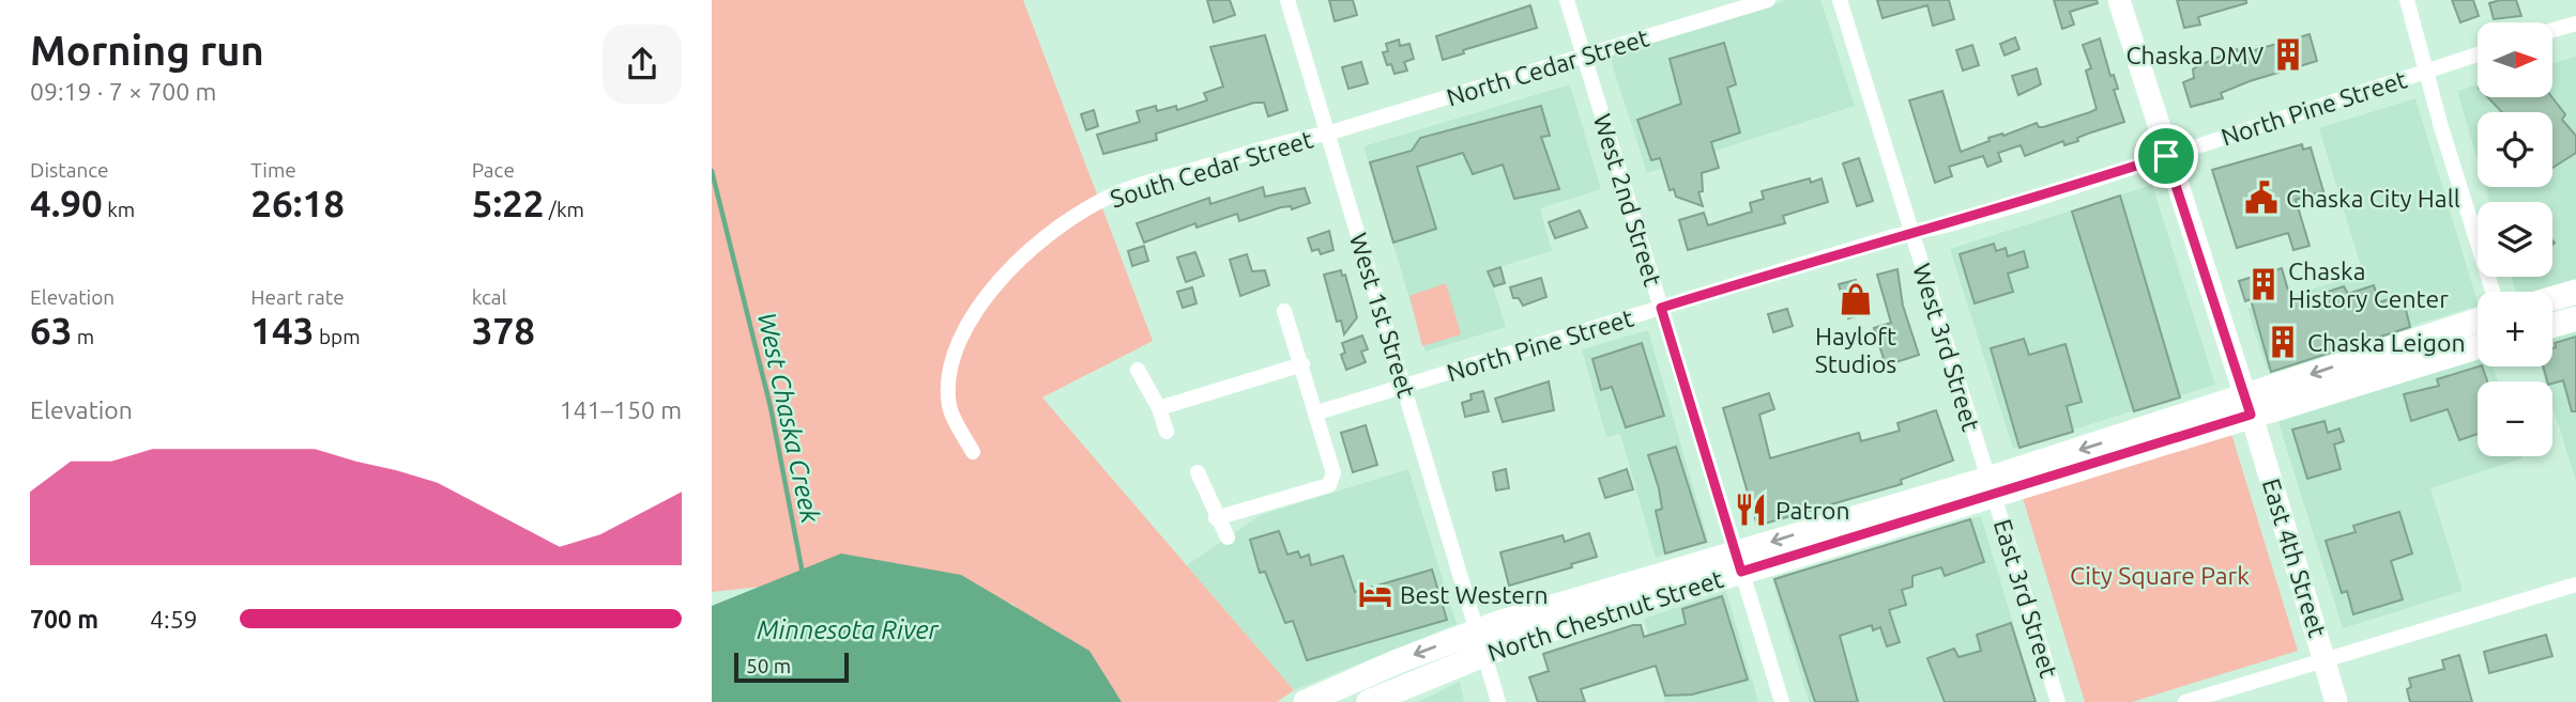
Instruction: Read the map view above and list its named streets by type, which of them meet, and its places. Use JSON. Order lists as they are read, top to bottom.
{
  "streets": {
    "main road": ["North Chestnut Street"],
    "street": [
      "North Cedar Street",
      "North Pine Street",
      "South Cedar Street",
      "West 2nd Street",
      "West 1st Street",
      "West 3rd Street",
      "East 4th Street",
      "East 3rd Street"
    ]
  },
  "crossings": [
    ["North Cedar Street", "South Cedar Street"],
    ["North Cedar Street", "West 2nd Street"],
    ["North Cedar Street", "West 1st Street"],
    ["North Pine Street", "West 2nd Street"],
    ["North Pine Street", "West 1st Street"],
    ["North Pine Street", "West 3rd Street"],
    ["North Pine Street", "East 4th Street"],
    ["South Cedar Street", "West 1st Street"],
    ["West 2nd Street", "North Chestnut Street"],
    ["West 1st Street", "North Chestnut Street"],
    ["West 3rd Street", "East 3rd Street"],
    ["West 3rd Street", "North Chestnut Street"],
    ["East 4th Street", "North Chestnut Street"],
    ["East 3rd Street", "North Chestnut Street"]
  ],
  "water": ["West Chaska Creek", "Minnesota River"],
  "parks": ["City Square Park"],
  "places": {
    "building": ["Chaska DMV", "Chaska History Center", "Chaska Leigon"],
    "public building": ["Chaska City Hall"],
    "shop": ["Hayloft Studios"],
    "restaurant": ["Patron"],
    "hotel": ["Best Western"]
  },
  "scale_bar": "50 m",
  "north": "right",
  "page": {
    "heading": ["Morning run", "09:19 · 7 × 700 m"],
    "map_buttons": ["+", "−"],
    "stats": [
      ["Distance", "4.90 km"],
      ["Time", "26:18"],
      ["Pace", "5:22 /km"],
      ["Elevation", "63 m"],
      ["Heart rate", "143 bpm"],
      ["kcal", "378"]
    ],
    "chart": ["Elevation", "141–150 m"],
    "list": [
      {
        "name": "700 m",
        "note": "4:59"
      }
    ],
    "scale": "50 m"
  }
}
